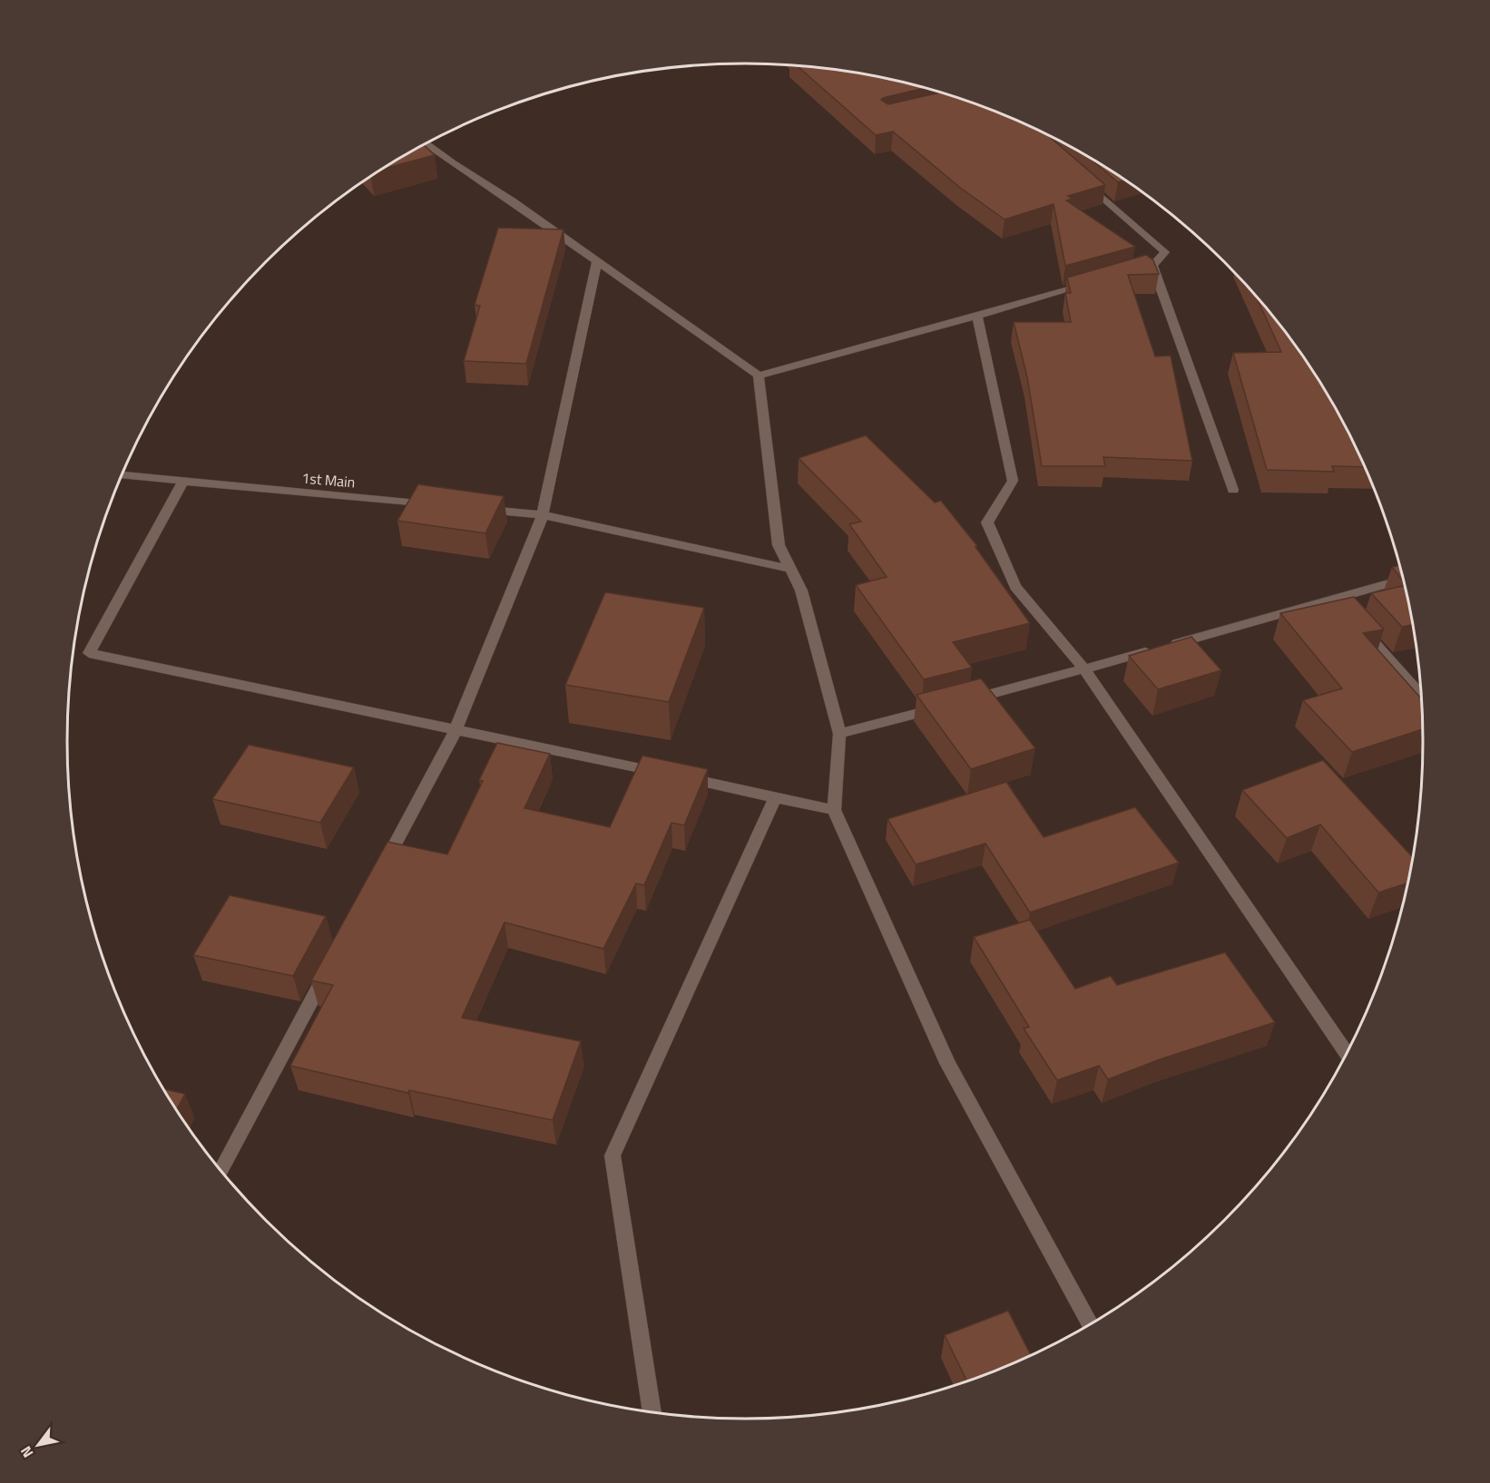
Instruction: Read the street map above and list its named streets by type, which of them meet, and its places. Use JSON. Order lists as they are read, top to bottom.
{
  "streets": {
    "street": ["1st Main"]
  },
  "north": "bottom left"
}
